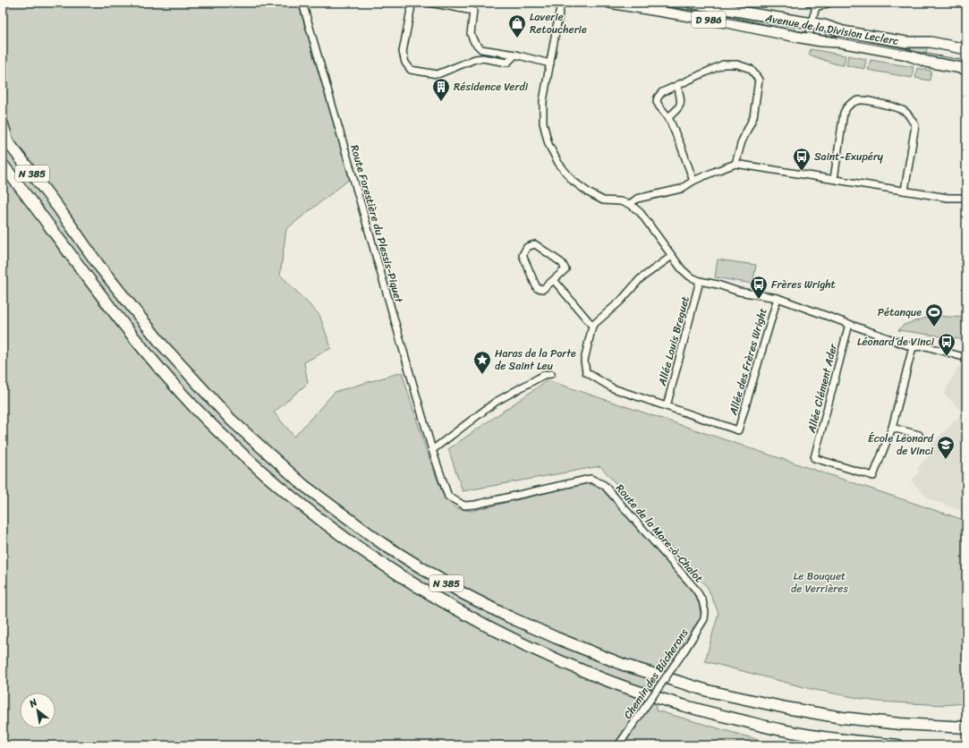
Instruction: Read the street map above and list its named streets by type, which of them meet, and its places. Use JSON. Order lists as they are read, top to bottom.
{
  "streets": {
    "highway": ["N 385"],
    "main road": ["D 986", "Avenue de la Division Leclerc"],
    "street": [
      "Route Forestière du Plessis-Piquet",
      "Allée Louis Breguet",
      "Allée des Frères Wright",
      "Allée Clément Ader",
      "Route de la Mare-à-Chalot",
      "Chemin des Bûcherons"
    ]
  },
  "crossings": [
    ["Route Forestière du Plessis-Piquet", "Route de la Mare-à-Chalot"],
    ["Allée Louis Breguet", "Allée des Frères Wright"],
    ["Route de la Mare-à-Chalot", "Chemin des Bûcherons"]
  ],
  "parks": ["Le Bouquet de Verrières"],
  "places": {
    "shop": ["Laverie Retoucherie"],
    "building": ["Résidence Verdi"],
    "bus stop": ["Saint-Exupéry", "Frères Wright", "Léonard de Vinci"],
    "sports": ["Pétanque"],
    "place": ["Haras de la Porte de Saint Leu"],
    "school or university": ["École Léonard de Vinci"]
  },
  "north": "top left"
}
